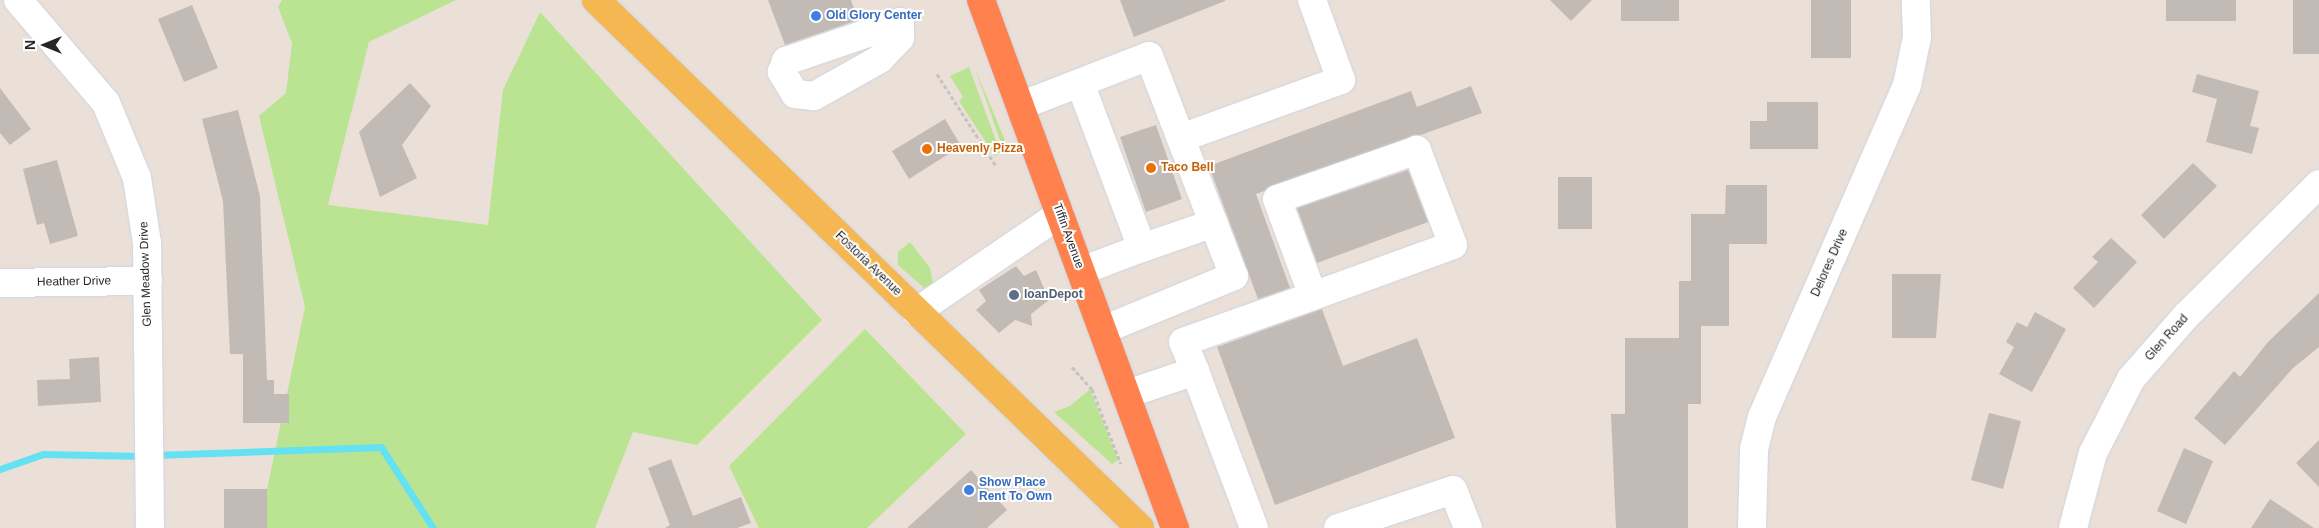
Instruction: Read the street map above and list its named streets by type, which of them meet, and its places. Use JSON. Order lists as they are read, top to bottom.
{
  "streets": {
    "highway": ["Tiffin Avenue"],
    "main road": ["Fostoria Avenue"],
    "street": [
      "Delores Drive",
      "Glen Meadow Drive",
      "Heather Drive",
      "Glen Road"
    ]
  },
  "crossings": [
    ["Glen Meadow Drive", "Heather Drive"]
  ],
  "places": [
    "Old Glory Center",
    "Heavenly Pizza",
    "Taco Bell",
    "loanDepot",
    "Show Place Rent To Own"
  ],
  "north": "left"
}
